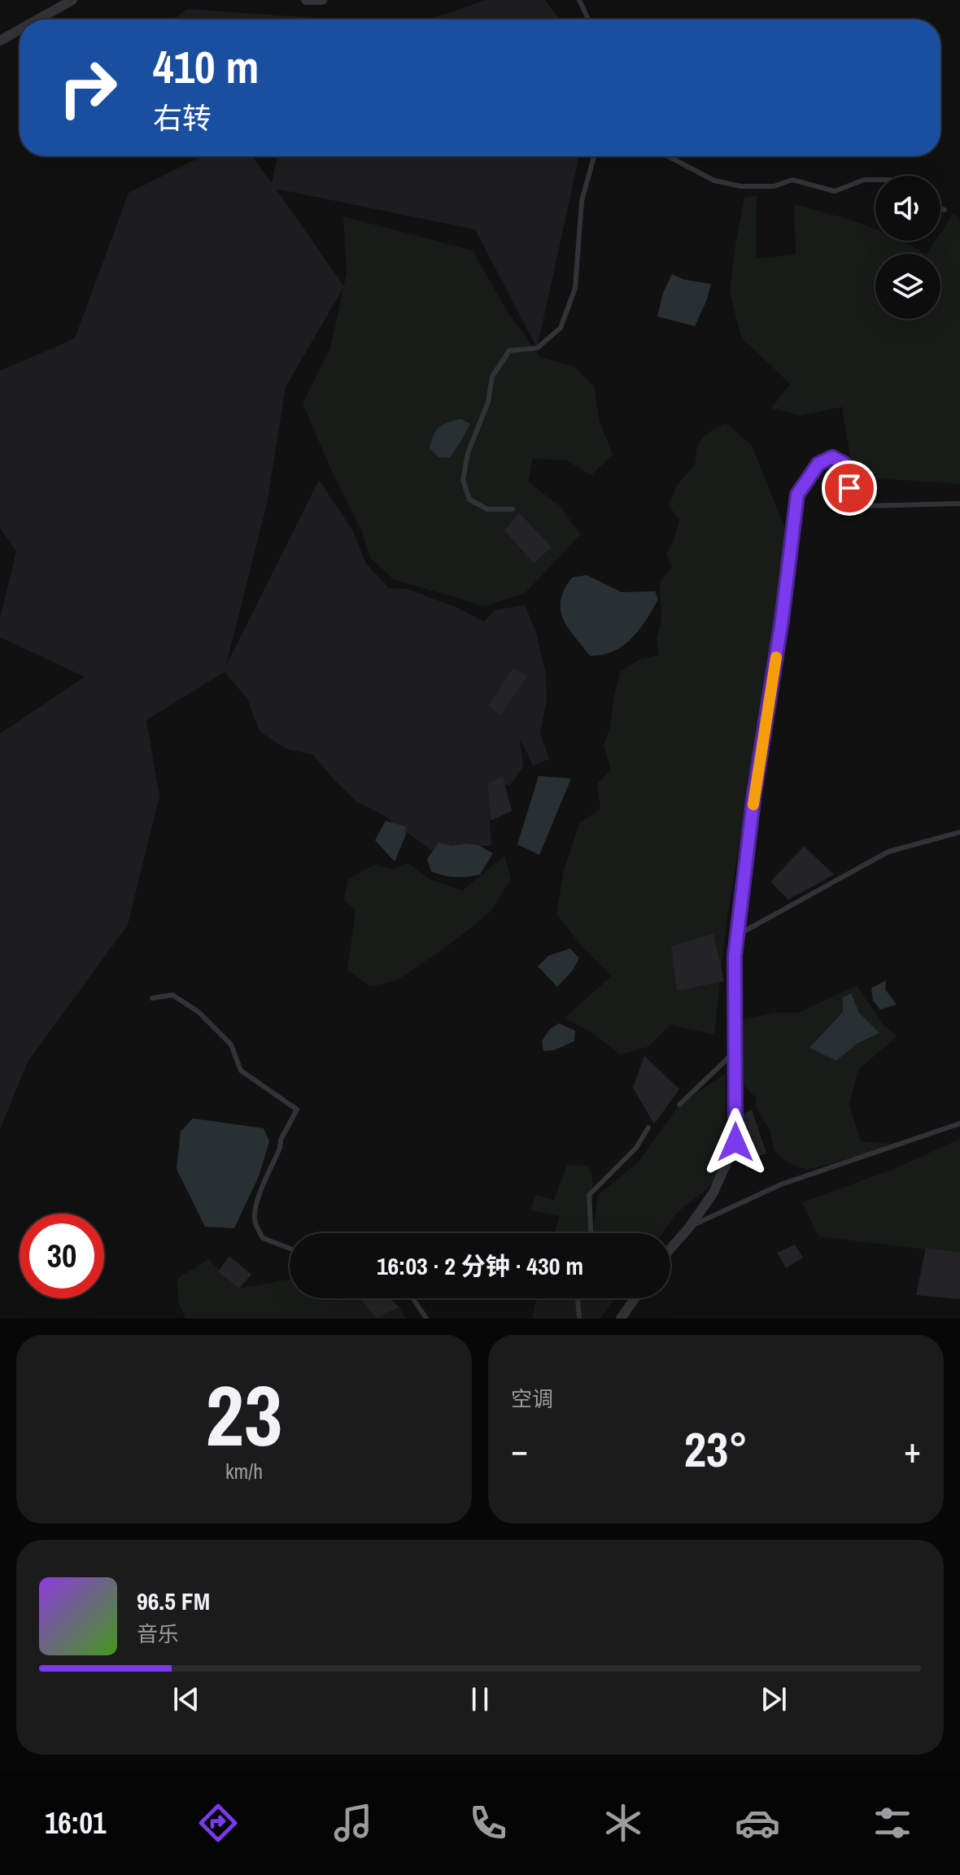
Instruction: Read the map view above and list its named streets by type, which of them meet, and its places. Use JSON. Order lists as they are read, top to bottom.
{
  "page": {
    "turn": ["410 m", "右转"],
    "limit": "30",
    "trip": "16:03 · 2 分钟 · 430 m",
    "tile": [
      ["23", "km/h"],
      "空调"
    ],
    "heat": ["−", "23°", "+"],
    "song": ["96.5 FM", "音乐"],
    "tabs": "16:01"
  }
}
